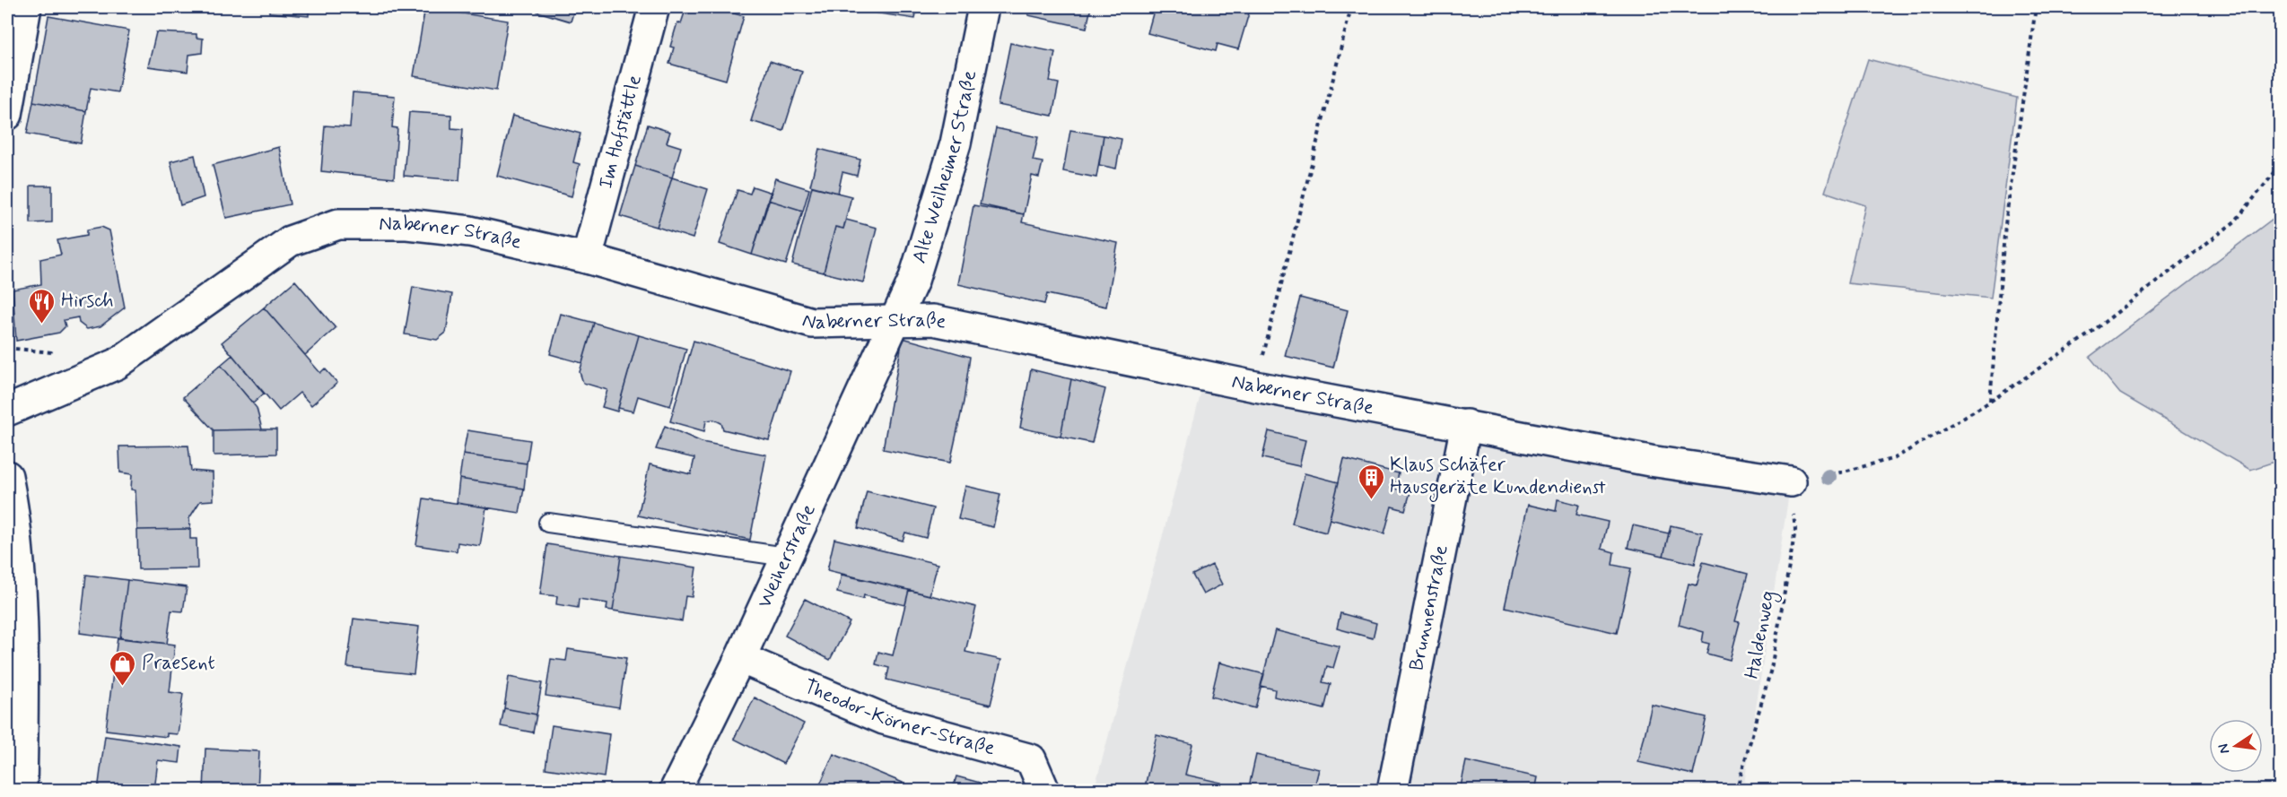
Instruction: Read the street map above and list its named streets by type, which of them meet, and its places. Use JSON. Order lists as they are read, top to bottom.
{
  "streets": {
    "street": [
      "Im Hofstättle",
      "Alte Weilheimer Straße",
      "Naberner Straße",
      "Weiherstraße",
      "Brunnenstraße",
      "Theodor-Körner-Straße"
    ],
    "path": ["Haldenweg"]
  },
  "crossings": [
    ["Im Hofstättle", "Naberner Straße"],
    ["Alte Weilheimer Straße", "Naberner Straße"],
    ["Alte Weilheimer Straße", "Weiherstraße"],
    ["Naberner Straße", "Weiherstraße"],
    ["Naberner Straße", "Brunnenstraße"],
    ["Naberner Straße", "Haldenweg"],
    ["Weiherstraße", "Theodor-Körner-Straße"]
  ],
  "places": {
    "restaurant": ["Hirsch"],
    "building": ["Klaus Schäfer Hausgeräte Kundendienst"],
    "shop": ["Praesent"]
  },
  "north": "left"
}
